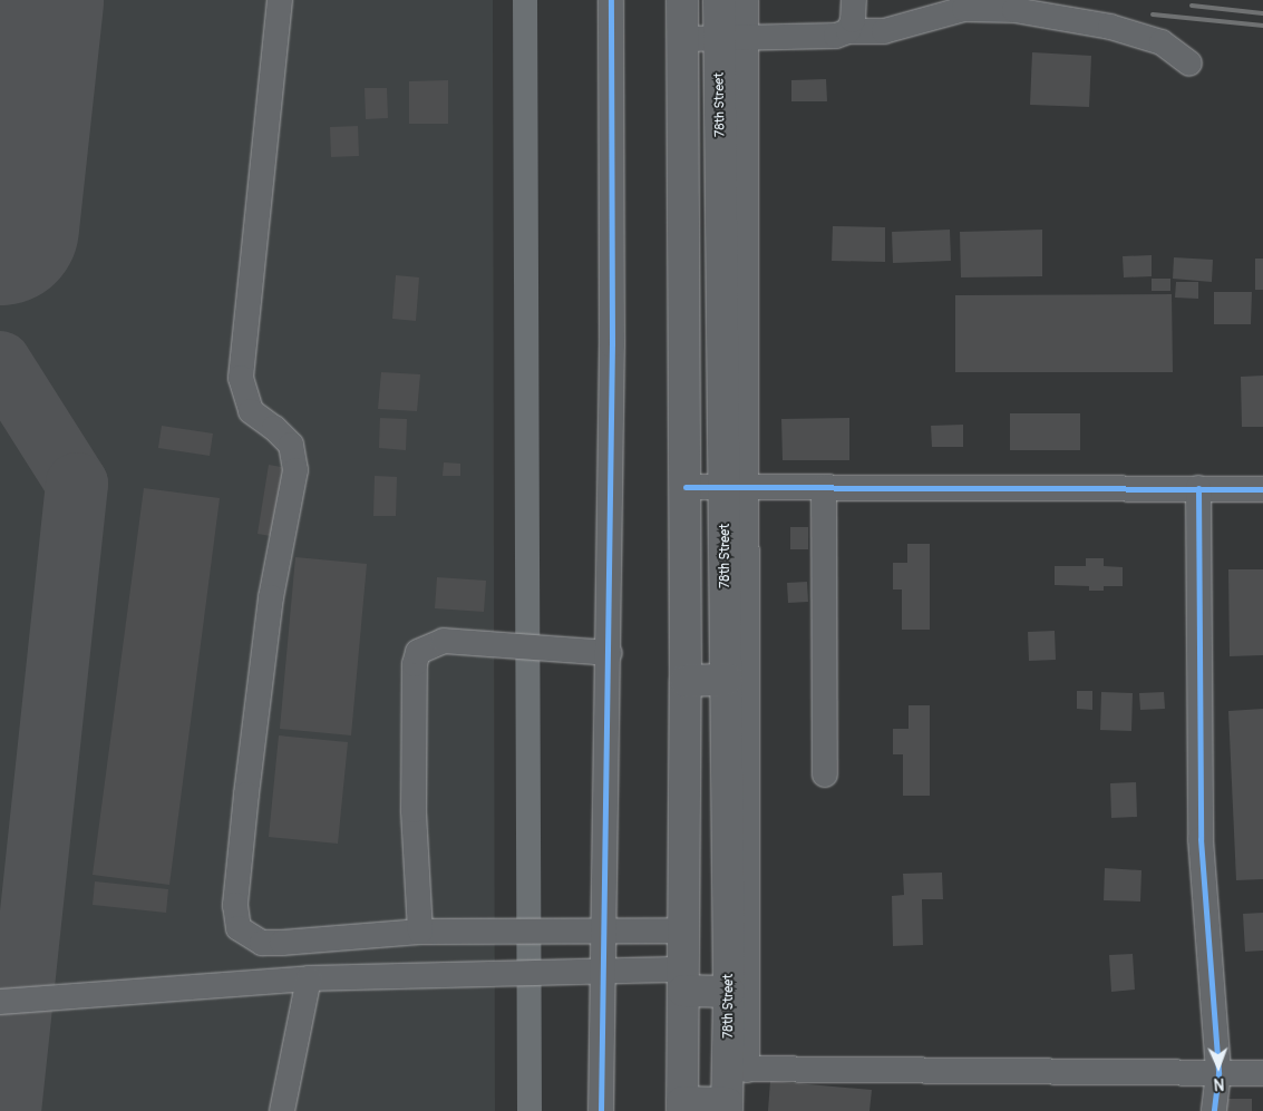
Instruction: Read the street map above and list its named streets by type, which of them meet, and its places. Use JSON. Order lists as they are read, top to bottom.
{
  "streets": {
    "main road": ["78th Street"]
  },
  "north": "bottom"
}
